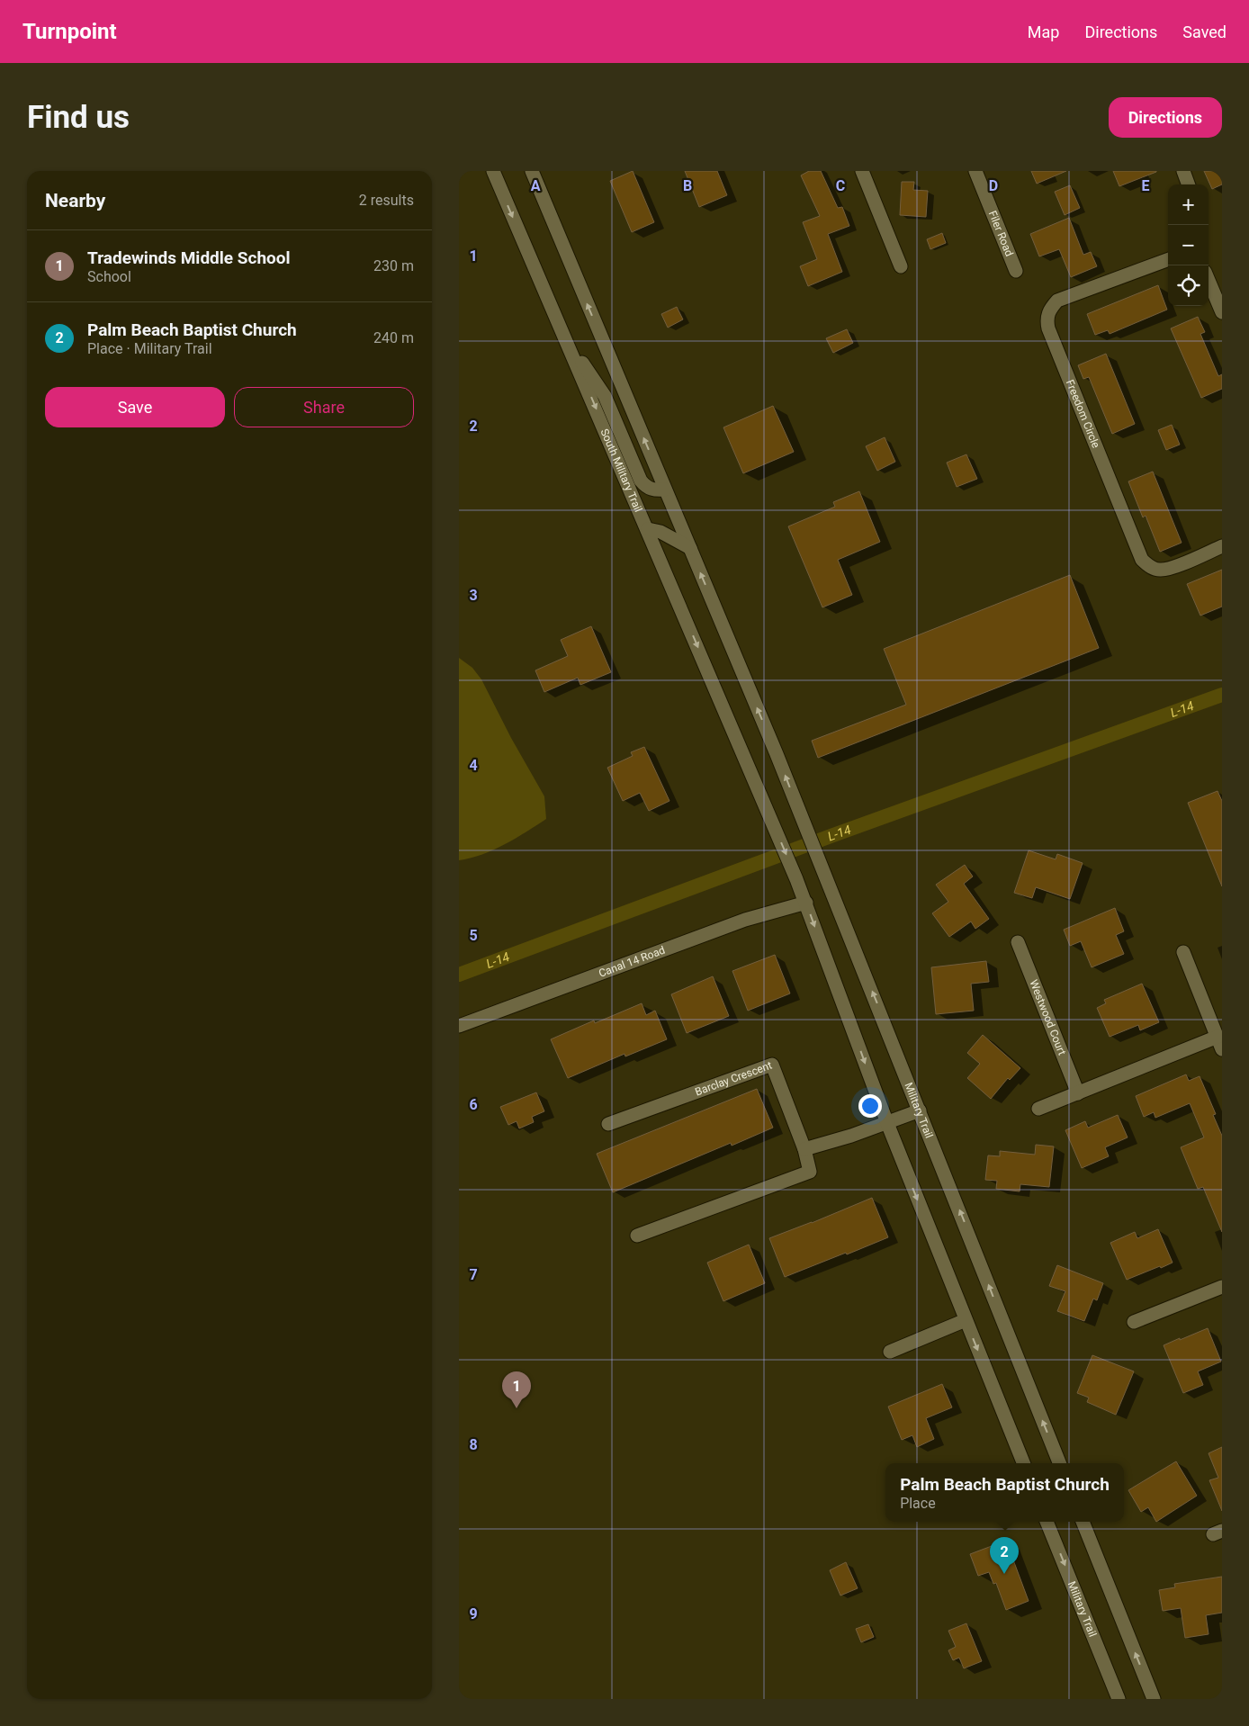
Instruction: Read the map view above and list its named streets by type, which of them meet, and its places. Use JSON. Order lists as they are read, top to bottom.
{
  "streets": {
    "main road": [
      "Filer Road",
      "Freedom Circle",
      "South Military Trail",
      "Canal 14 Road",
      "Westwood Court",
      "Barclay Crescent",
      "Military Trail"
    ]
  },
  "crossings": [
    ["South Military Trail", "Canal 14 Road"]
  ],
  "water": ["L-14"],
  "page": {
    "header": "Turnpoint",
    "nav": ["Map", "Directions", "Saved"],
    "buttons": [
      "Directions",
      ["Save", "Share"]
    ],
    "title": "Find us",
    "heading": ["Nearby", "2 results"],
    "map_buttons": ["+", "−"],
    "list": [
      {
        "mark": "1",
        "name": "Tradewinds Middle School",
        "note": "School",
        "value": "230 m"
      },
      {
        "mark": "2",
        "name": "Palm Beach Baptist Church",
        "note": "Place · Military Trail",
        "value": "240 m"
      }
    ],
    "pins": ["1", "2"],
    "popup": ["Palm Beach Baptist Church", "Place"]
  },
  "grid": {
    "columns": [
      "A",
      "B",
      "C",
      "D",
      "E"
    ],
    "rows": [
      "1",
      "2",
      "3",
      "4",
      "5",
      "6",
      "7",
      "8",
      "9"
    ]
  }
}
